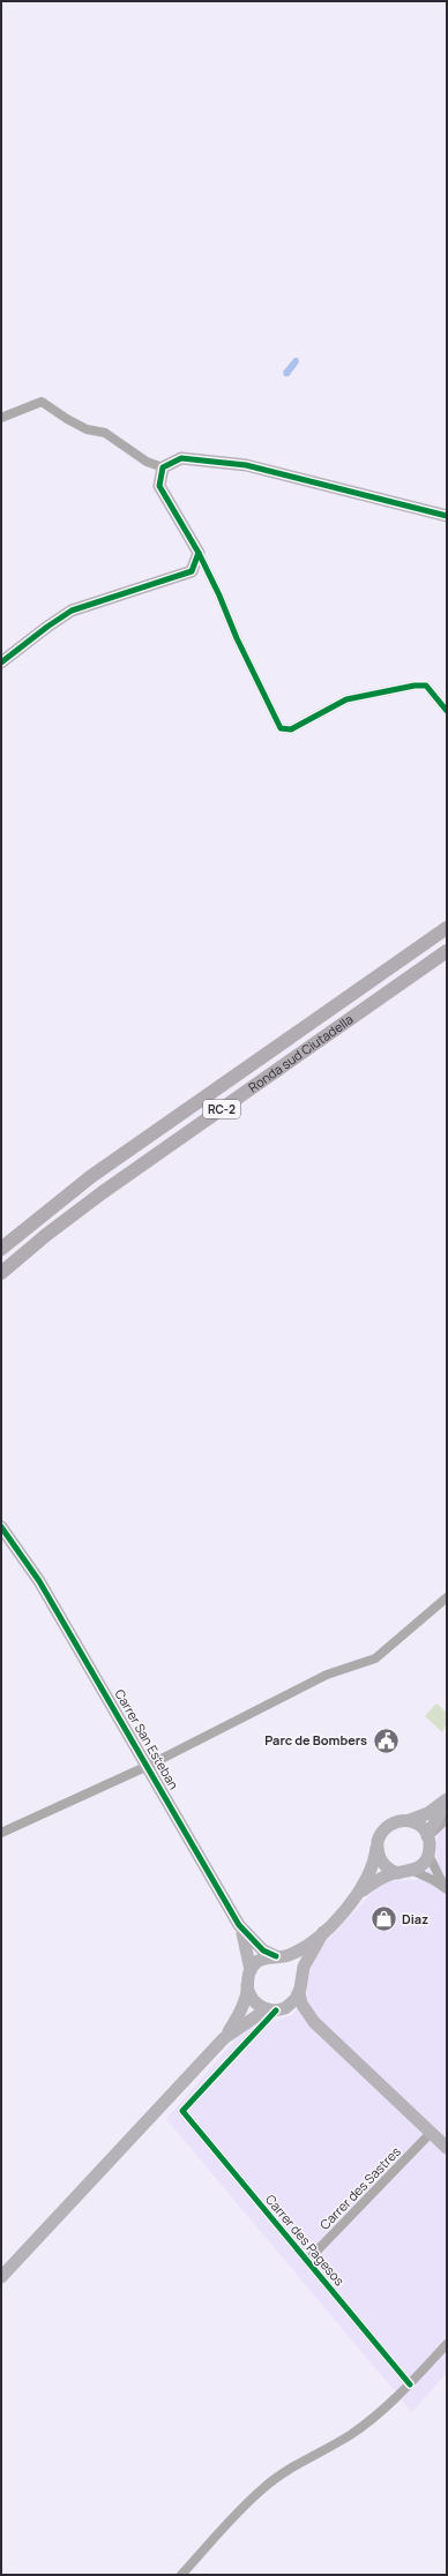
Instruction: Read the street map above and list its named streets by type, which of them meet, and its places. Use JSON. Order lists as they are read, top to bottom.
{
  "streets": {
    "main road": ["Ronda sud Ciutadella", "RC-2"],
    "street": ["Carrer San Esteban", "Carrer des Sastres", "Carrer des Pagesos"]
  },
  "crossings": [
    ["Carrer San Esteban", "Carrer des Pagesos"],
    ["Carrer des Sastres", "Carrer des Pagesos"]
  ],
  "places": {
    "public building": ["Parc de Bombers"],
    "shop": ["Diaz"]
  }
}
